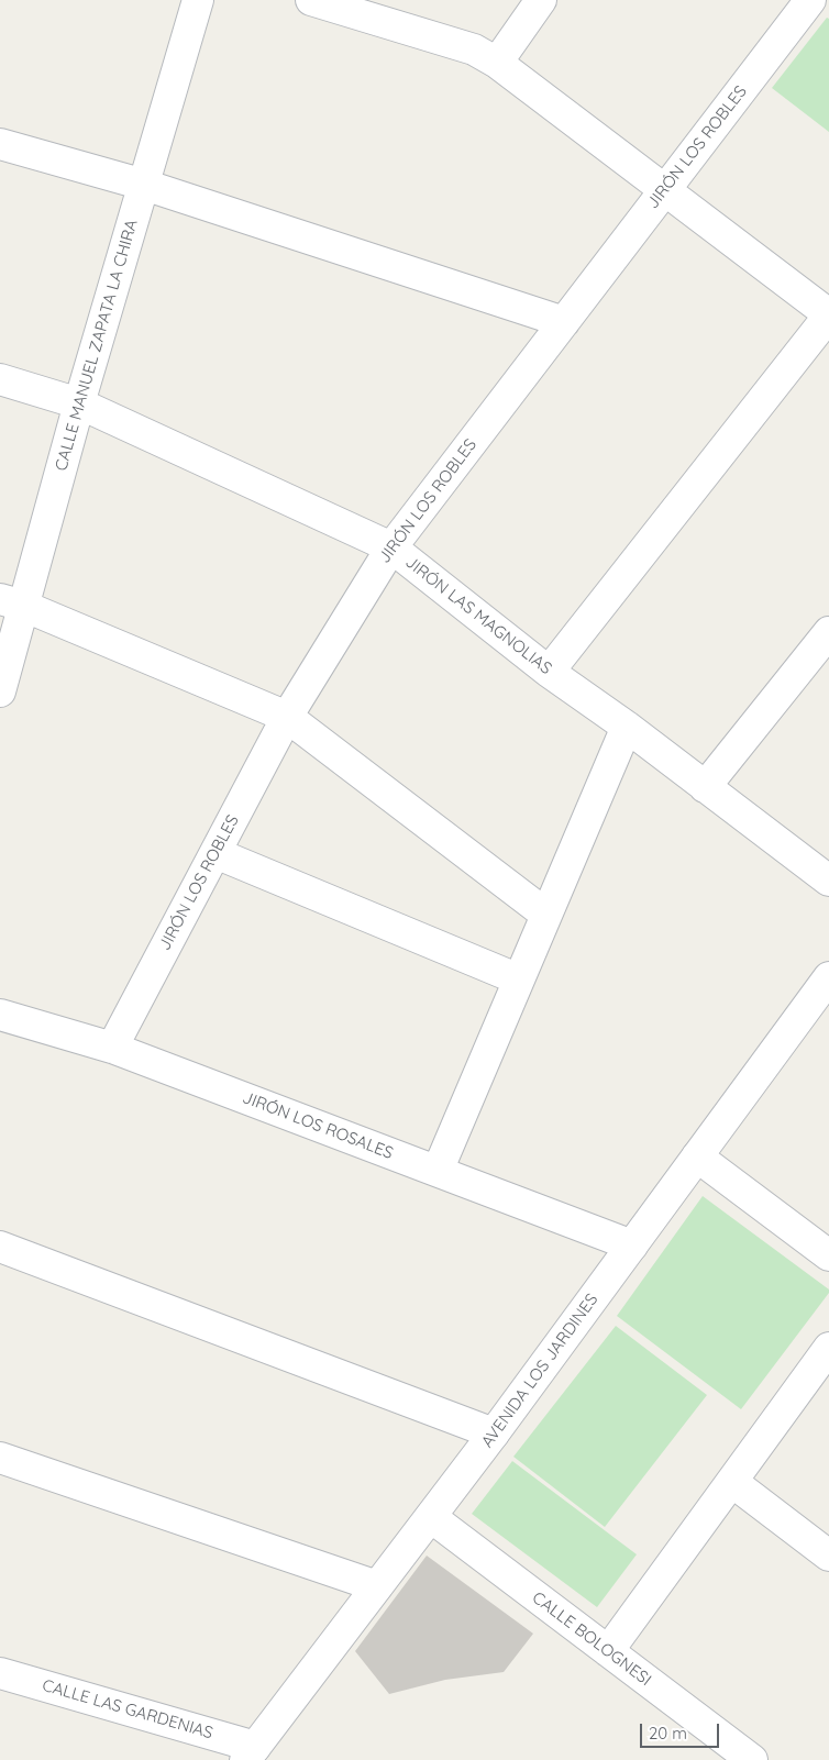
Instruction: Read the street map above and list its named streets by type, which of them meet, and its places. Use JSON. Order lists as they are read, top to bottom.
{
  "streets": {
    "street": [
      "JIRÓN LOS ROBLES",
      "CALLE MANUEL ZAPATA LA CHIRA",
      "JIRÓN LAS MAGNOLIAS",
      "JIRÓN LOS ROSALES",
      "AVENIDA LOS JARDINES",
      "CALLE BOLOGNESI",
      "CALLE LAS GARDENIAS"
    ]
  },
  "crossings": [
    ["JIRÓN LOS ROBLES", "JIRÓN LAS MAGNOLIAS"],
    ["JIRÓN LOS ROBLES", "JIRÓN LOS ROSALES"],
    ["CALLE MANUEL ZAPATA LA CHIRA", "JIRÓN LAS MAGNOLIAS"],
    ["JIRÓN LOS ROSALES", "AVENIDA LOS JARDINES"],
    ["AVENIDA LOS JARDINES", "CALLE BOLOGNESI"],
    ["AVENIDA LOS JARDINES", "CALLE LAS GARDENIAS"]
  ],
  "scale_bar": "20 m"
}
